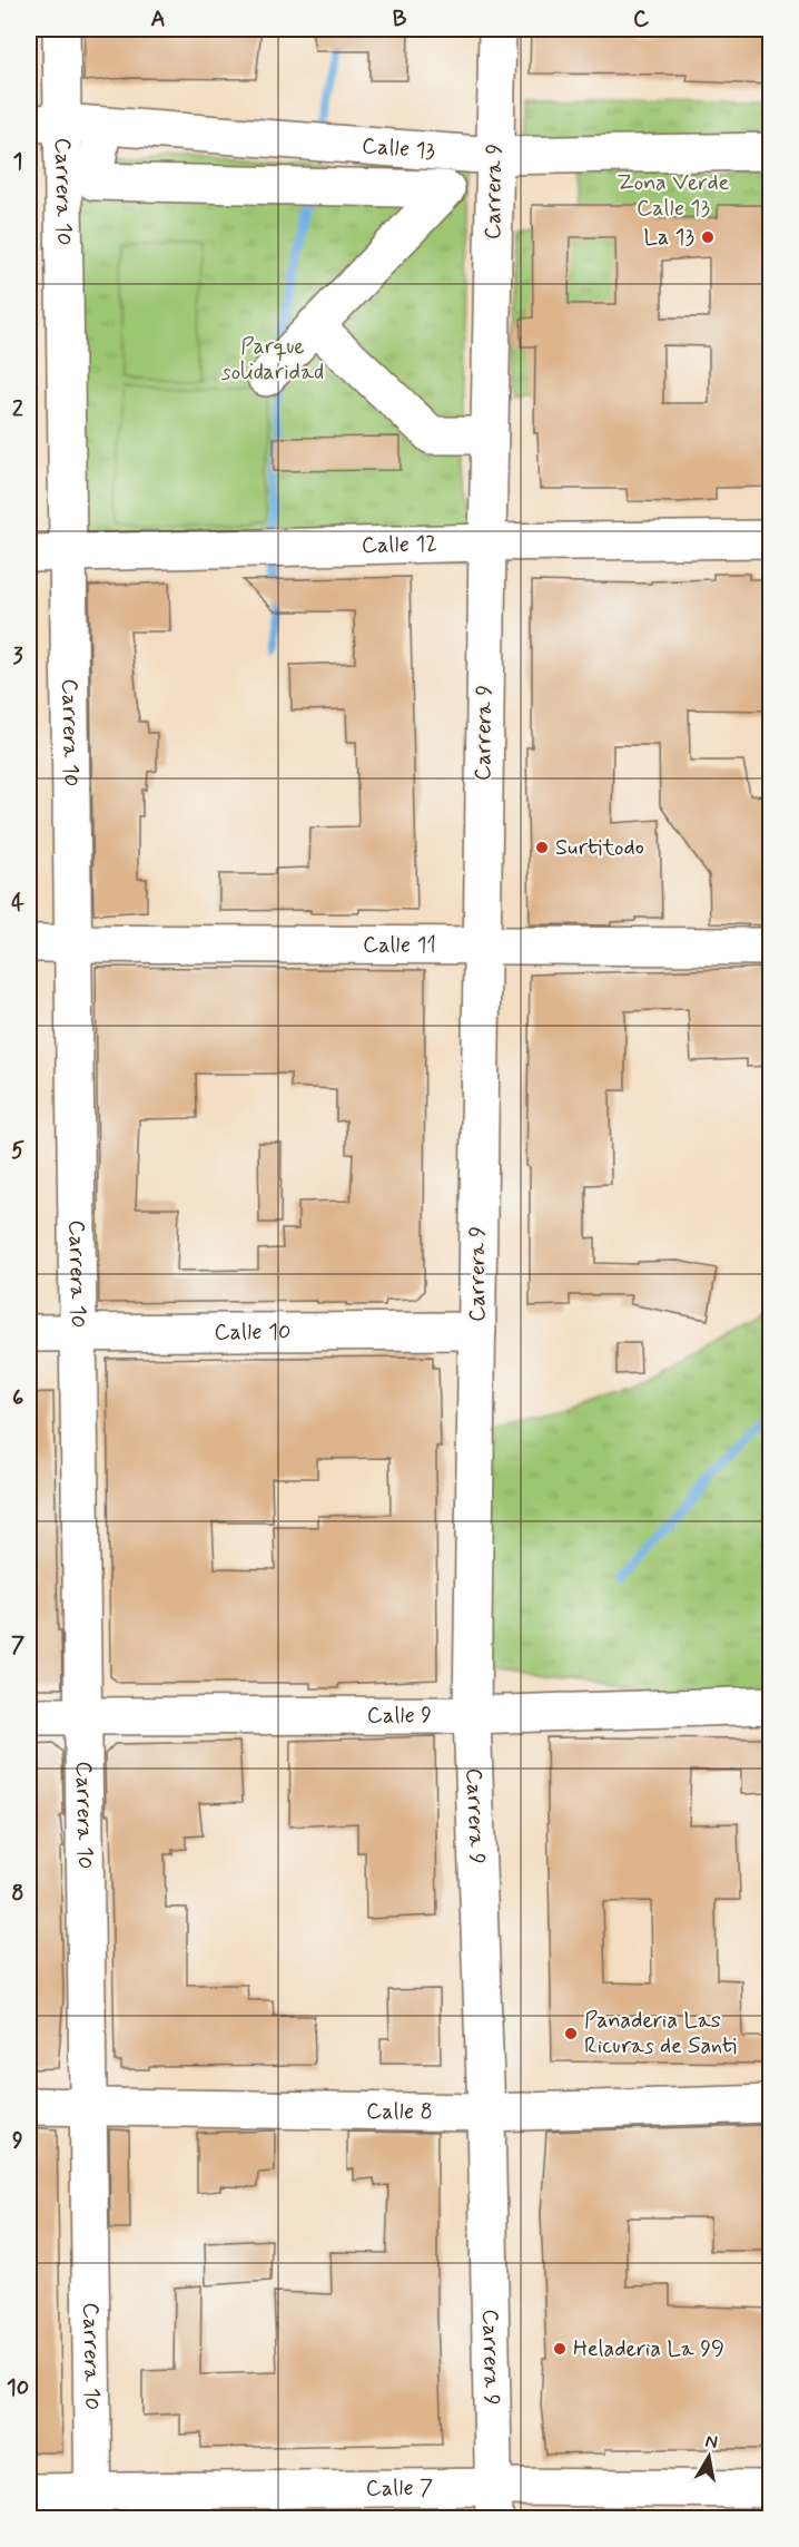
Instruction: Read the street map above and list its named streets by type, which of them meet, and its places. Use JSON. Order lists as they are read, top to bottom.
{
  "streets": {
    "street": [
      "Calle 13",
      "Carrera 10",
      "Carrera 9",
      "Calle 12",
      "Calle 11",
      "Calle 10",
      "Calle 9",
      "Calle 8",
      "Calle 7"
    ]
  },
  "crossings": [
    ["Calle 13", "Carrera 10"],
    ["Calle 13", "Carrera 9"],
    ["Carrera 10", "Calle 12"],
    ["Carrera 10", "Calle 11"],
    ["Carrera 10", "Calle 10"],
    ["Carrera 10", "Calle 9"],
    ["Carrera 10", "Calle 8"],
    ["Carrera 10", "Calle 7"],
    ["Carrera 9", "Calle 12"],
    ["Carrera 9", "Calle 11"],
    ["Carrera 9", "Calle 10"],
    ["Carrera 9", "Calle 9"],
    ["Carrera 9", "Calle 8"],
    ["Carrera 9", "Calle 7"]
  ],
  "parks": ["Zona Verde Calle 13", "Parque solidaridad"],
  "places": [
    "La 13",
    "Surtitodo",
    "Panaderia Las Ricuras de Santi",
    "Heladeria La 99"
  ],
  "north": "top",
  "grid": {
    "columns": ["A", "B", "C"],
    "rows": [
      "1",
      "2",
      "3",
      "4",
      "5",
      "6",
      "7",
      "8",
      "9",
      "10"
    ]
  }
}
